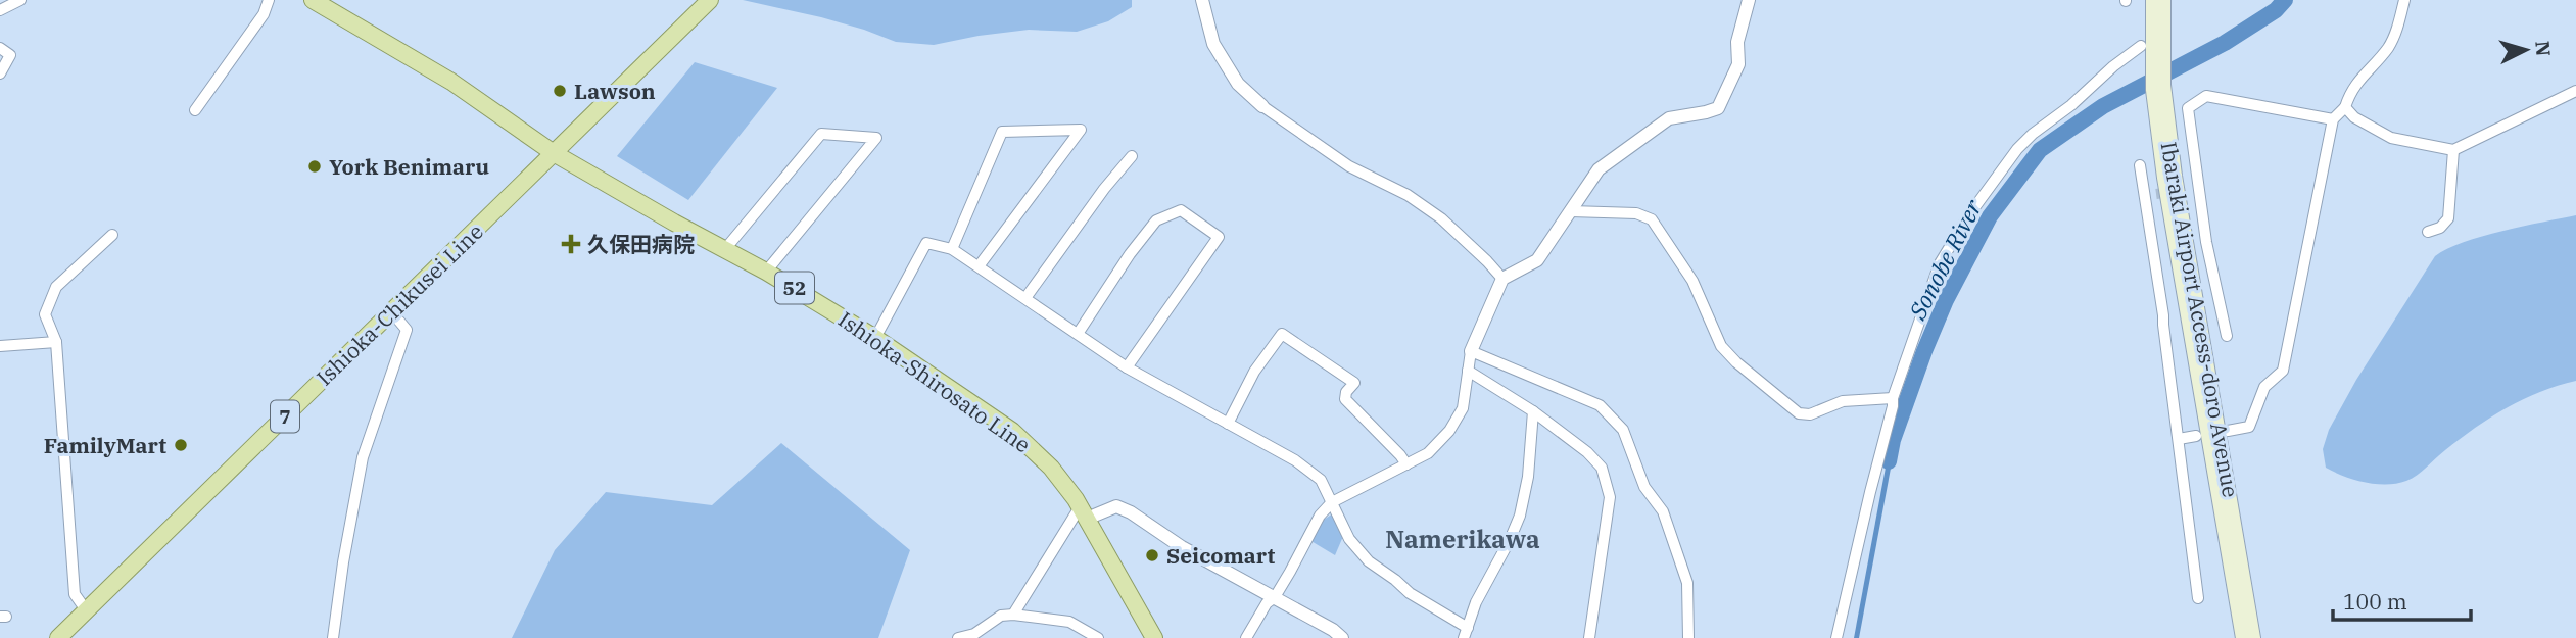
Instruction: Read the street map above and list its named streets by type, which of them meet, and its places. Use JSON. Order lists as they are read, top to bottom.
{
  "streets": {
    "main road": [
      "52",
      "Ishioka-Chikusei Line",
      "Ibaraki Airport Access-doro Avenue",
      "Ishioka-Shirosato Line",
      "7"
    ]
  },
  "crossings": [
    ["Ishioka-Chikusei Line", "Ishioka-Shirosato Line"]
  ],
  "districts": ["Namerikawa"],
  "water": ["Sonobe River"],
  "places": {
    "other": [
      "Lawson",
      "York Benimaru",
      "FamilyMart",
      "Seicomart"
    ],
    "health": ["久保田病院"]
  },
  "scale_bar": "100 m",
  "north": "right"
}
